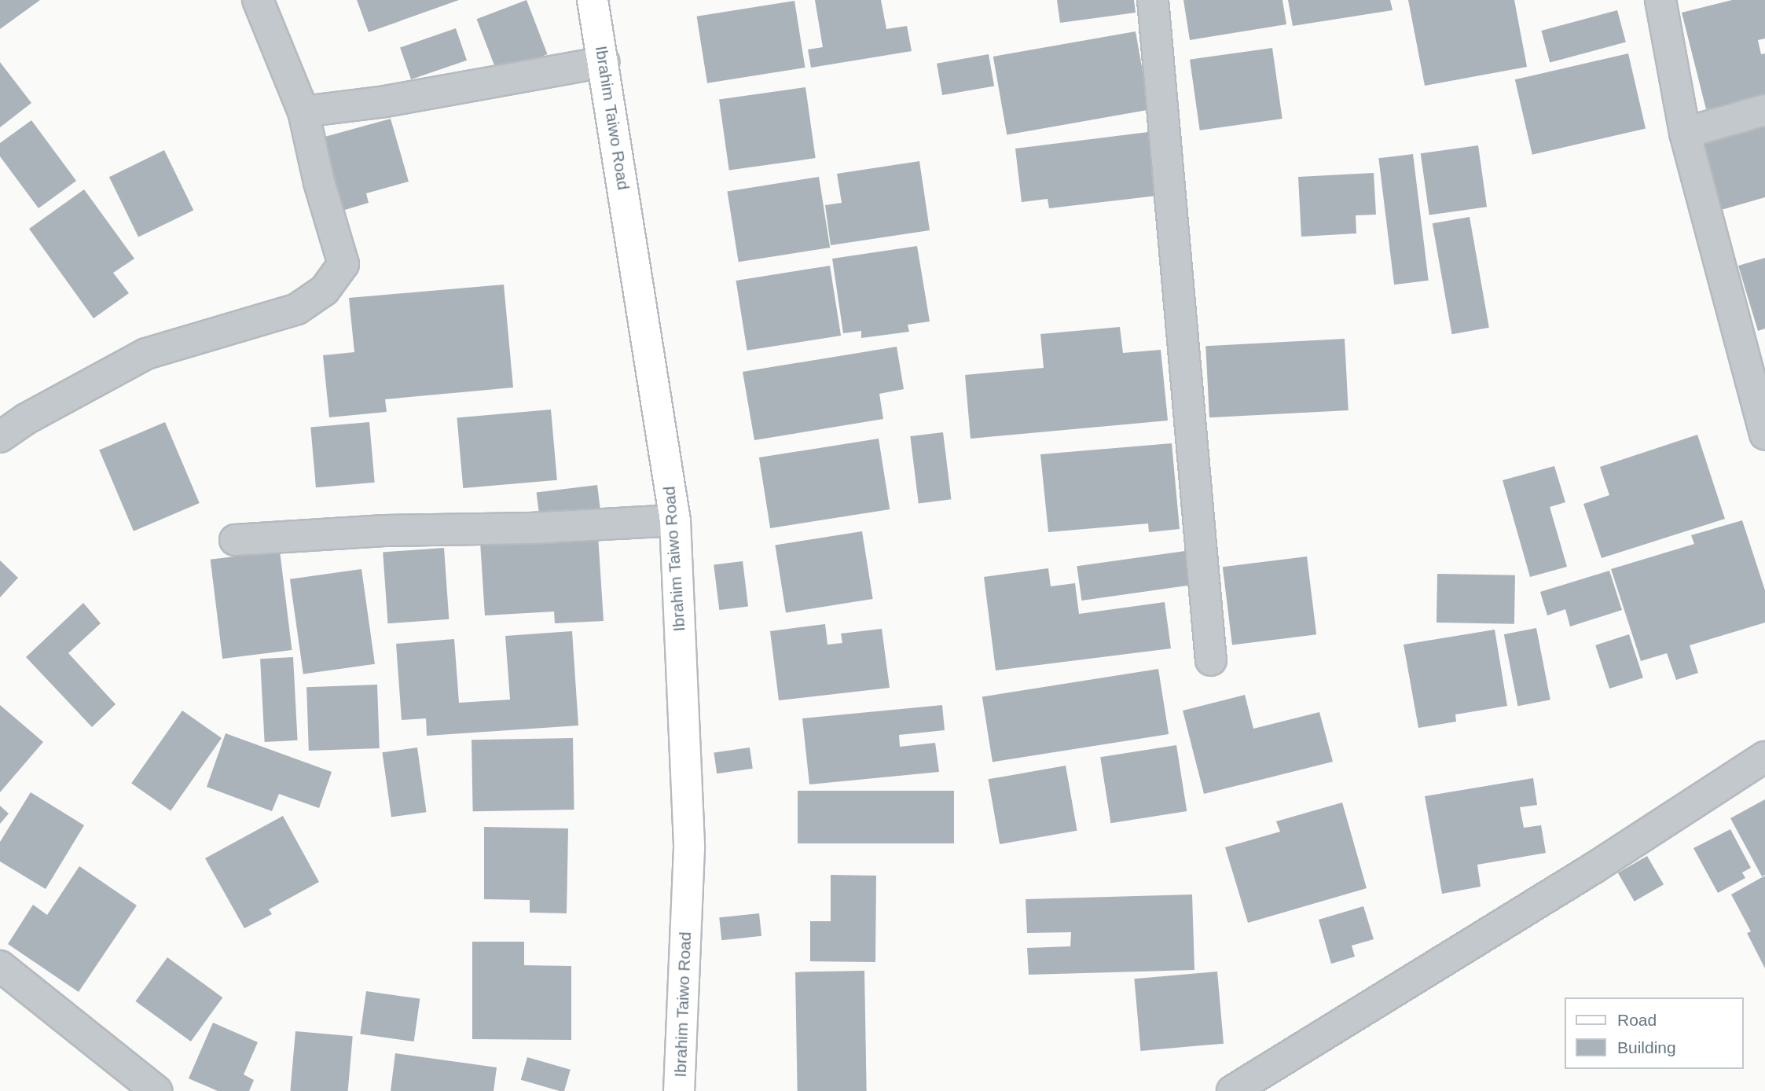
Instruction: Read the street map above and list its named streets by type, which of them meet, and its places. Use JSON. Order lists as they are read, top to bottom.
{
  "streets": {
    "main road": ["Ibrahim Taiwo Road"]
  },
  "legend": ["Road", "Building"]
}
